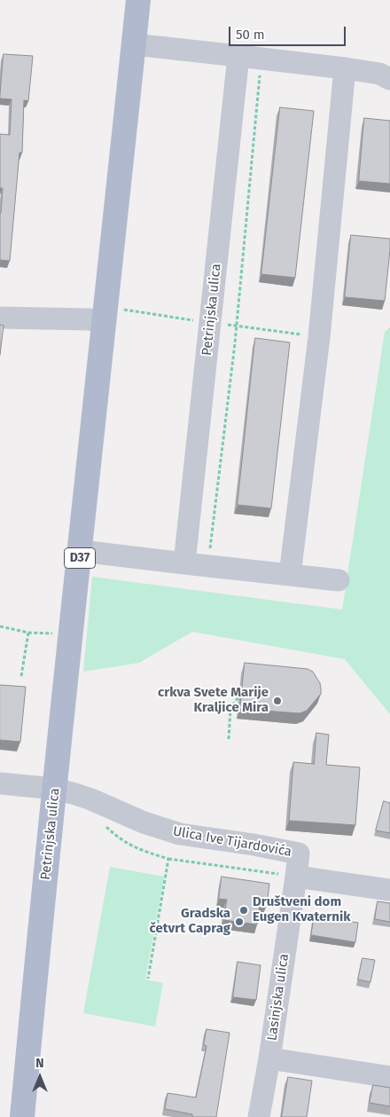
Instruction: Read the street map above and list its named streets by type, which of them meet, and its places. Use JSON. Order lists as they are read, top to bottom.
{
  "streets": {
    "main road": ["Petrinjska ulica", "D37"],
    "street": ["Ulica Ive Tijardovića", "Lasinjska ulica"]
  },
  "crossings": [
    ["Petrinjska ulica", "Ulica Ive Tijardovića"],
    ["Ulica Ive Tijardovića", "Lasinjska ulica"]
  ],
  "places": ["crkva Svete Marije Kraljice Mira", "Društveni dom Eugen Kvaternik", "Gradska četvrt Caprag"],
  "scale_bar": "50 m",
  "north": "top"
}
